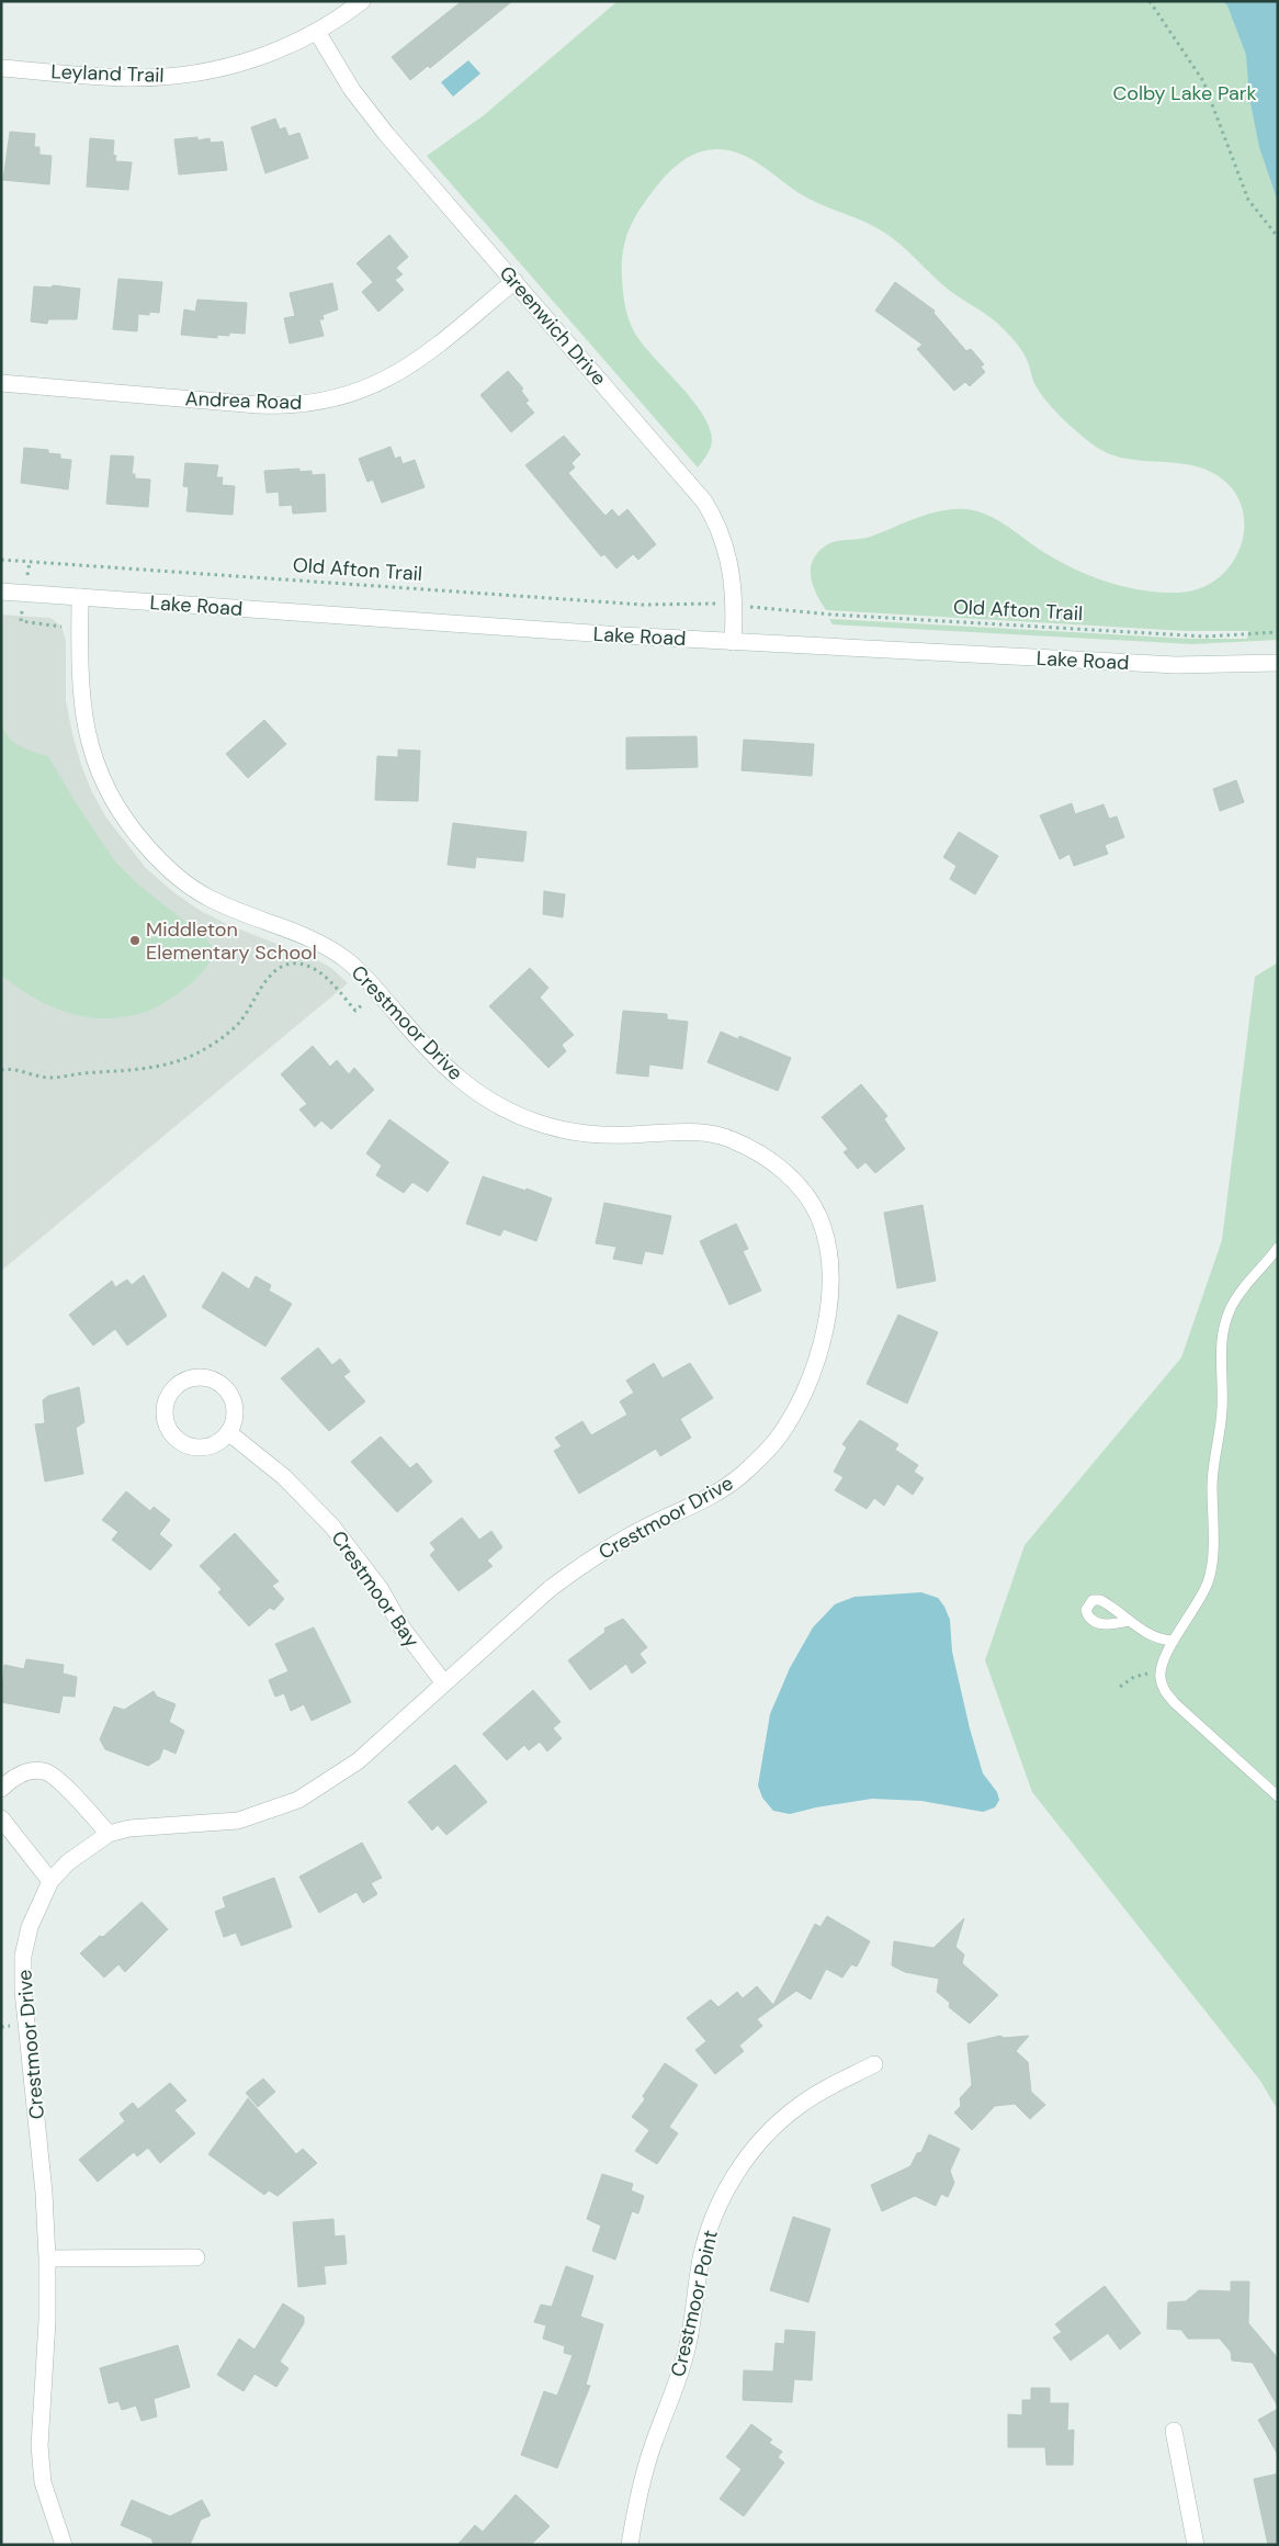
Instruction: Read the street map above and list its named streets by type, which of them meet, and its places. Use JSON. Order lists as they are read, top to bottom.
{
  "streets": {
    "street": [
      "Leyland Trail",
      "Greenwich Drive",
      "Andrea Road",
      "Lake Road",
      "Crestmoor Drive",
      "Crestmoor Bay",
      "Crestmoor Point"
    ],
    "path": ["Old Afton Trail"]
  },
  "crossings": [
    ["Leyland Trail", "Greenwich Drive"],
    ["Greenwich Drive", "Andrea Road"],
    ["Greenwich Drive", "Lake Road"],
    ["Lake Road", "Crestmoor Drive"],
    ["Crestmoor Drive", "Crestmoor Bay"]
  ],
  "parks": ["Colby Lake Park"],
  "places": ["Middleton Elementary School"]
}
